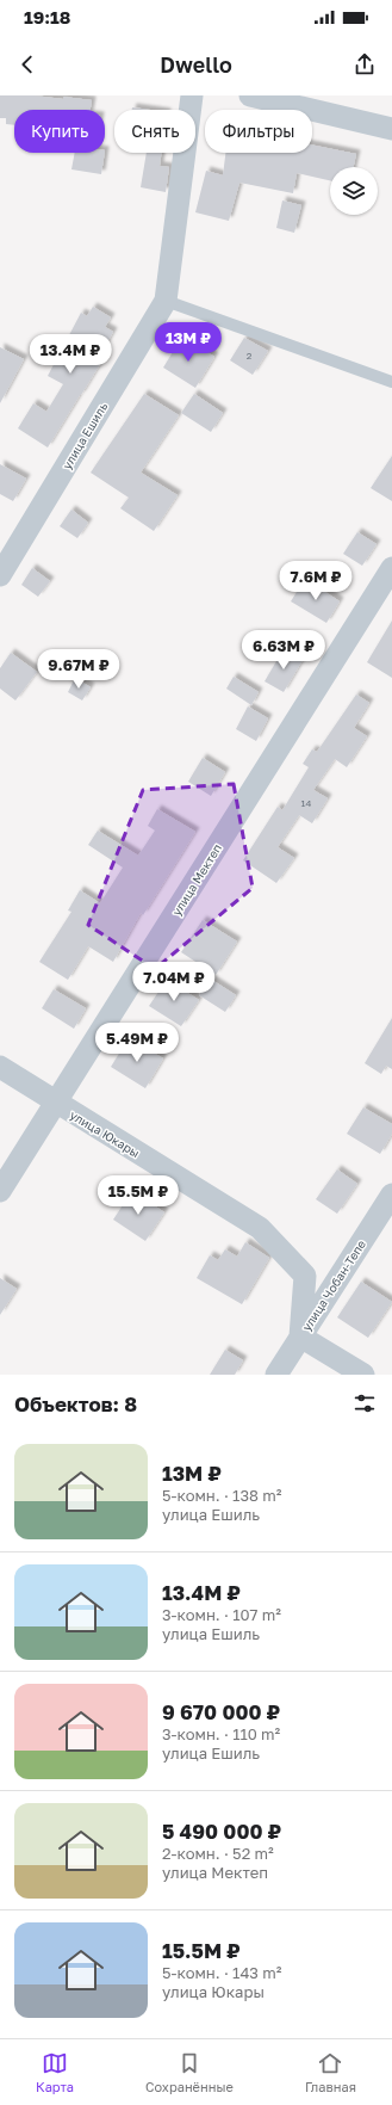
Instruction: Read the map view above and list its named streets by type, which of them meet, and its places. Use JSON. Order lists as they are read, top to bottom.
{
  "streets": {
    "street": [
      "улица Ешиль",
      "улица Мектеп",
      "улица Юкары",
      "улица Чобан-Тепе"
    ]
  },
  "crossings": [
    ["улица Мектеп", "улица Юкары"],
    ["улица Юкары", "улица Чобан-Тепе"]
  ],
  "house_numbers": ["2", "14"],
  "page": {
    "status": "19:18",
    "header": "Dwello",
    "chip": ["Купить", "Снять", "Фильтры"],
    "price": [
      "13M ₽",
      "13.4M ₽",
      "7.6M ₽",
      "6.63M ₽",
      "9.67M ₽",
      "7.04M ₽",
      "5.49M ₽",
      "15.5M ₽"
    ],
    "heading": "Объектов: 8",
    "list": [
      {
        "name": "13M ₽",
        "note": "5-комн. · 138 m² · улица Ешиль"
      },
      {
        "name": "13.4M ₽",
        "note": "3-комн. · 107 m² · улица Ешиль"
      },
      {
        "name": "9 670 000 ₽",
        "note": "3-комн. · 110 m² · улица Ешиль"
      },
      {
        "name": "5 490 000 ₽",
        "note": "2-комн. · 52 m² · улица Мектеп"
      },
      {
        "name": "15.5M ₽",
        "note": "5-комн. · 143 m² · улица Юкары"
      }
    ],
    "tabs": ["Карта", "Сохранённые", "Главная"]
  }
}
